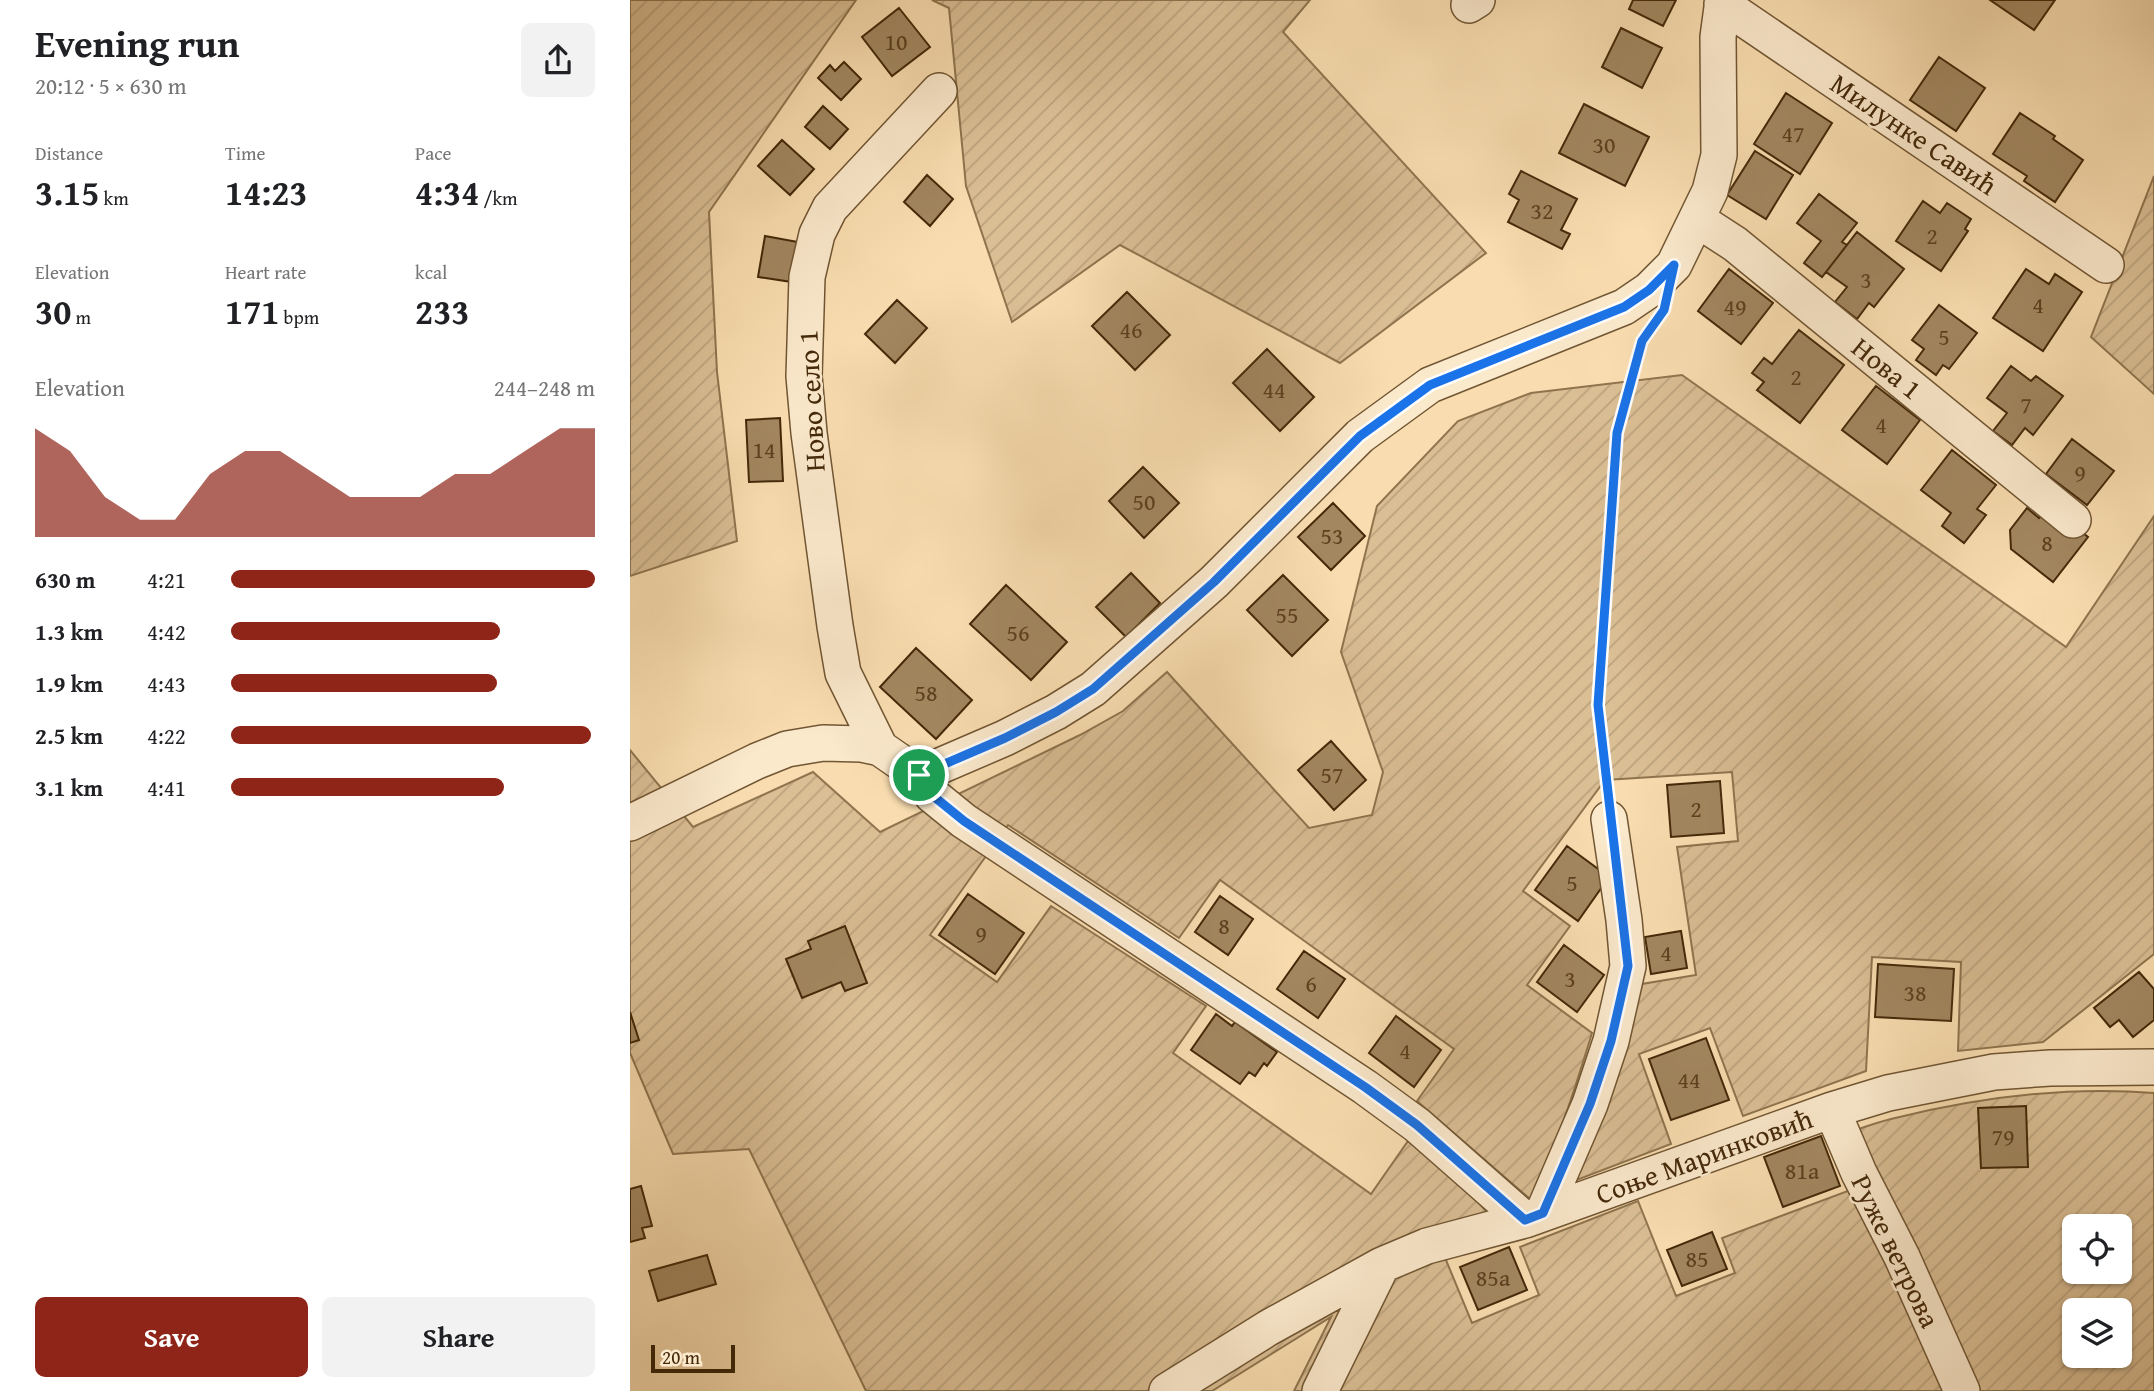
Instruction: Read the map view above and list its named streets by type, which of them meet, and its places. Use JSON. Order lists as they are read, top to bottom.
{
  "streets": {
    "street": [
      "Милунке Савић",
      "Нова 1",
      "Ново село 1",
      "Соње Маринковић",
      "Руже ветрова"
    ]
  },
  "crossings": [
    ["Соње Маринковић", "Руже ветрова"]
  ],
  "house_numbers": [
    "10",
    "47",
    "30",
    "32",
    "2",
    "3",
    "4",
    "49",
    "46",
    "5",
    "2",
    "44",
    "7",
    "4",
    "14",
    "9",
    "50",
    "53",
    "8",
    "55",
    "56",
    "58",
    "57",
    "2",
    "5",
    "8",
    "9",
    "4",
    "3",
    "6",
    "38",
    "4",
    "44",
    "79",
    "81a",
    "85",
    "85a"
  ],
  "scale_bar": "20 m",
  "page": {
    "heading": ["Evening run", "20:12 · 5 × 630 m"],
    "stats": [
      ["Distance", "3.15 km"],
      ["Time", "14:23"],
      ["Pace", "4:34 /km"],
      ["Elevation", "30 m"],
      ["Heart rate", "171 bpm"],
      ["kcal", "233"]
    ],
    "chart": ["Elevation", "244–248 m"],
    "list": [
      {
        "name": "630 m",
        "note": "4:21"
      },
      {
        "name": "1.3 km",
        "note": "4:42"
      },
      {
        "name": "1.9 km",
        "note": "4:43"
      },
      {
        "name": "2.5 km",
        "note": "4:22"
      },
      {
        "name": "3.1 km",
        "note": "4:41"
      }
    ],
    "buttons": ["Save", "Share"],
    "scale": "20 m"
  }
}
